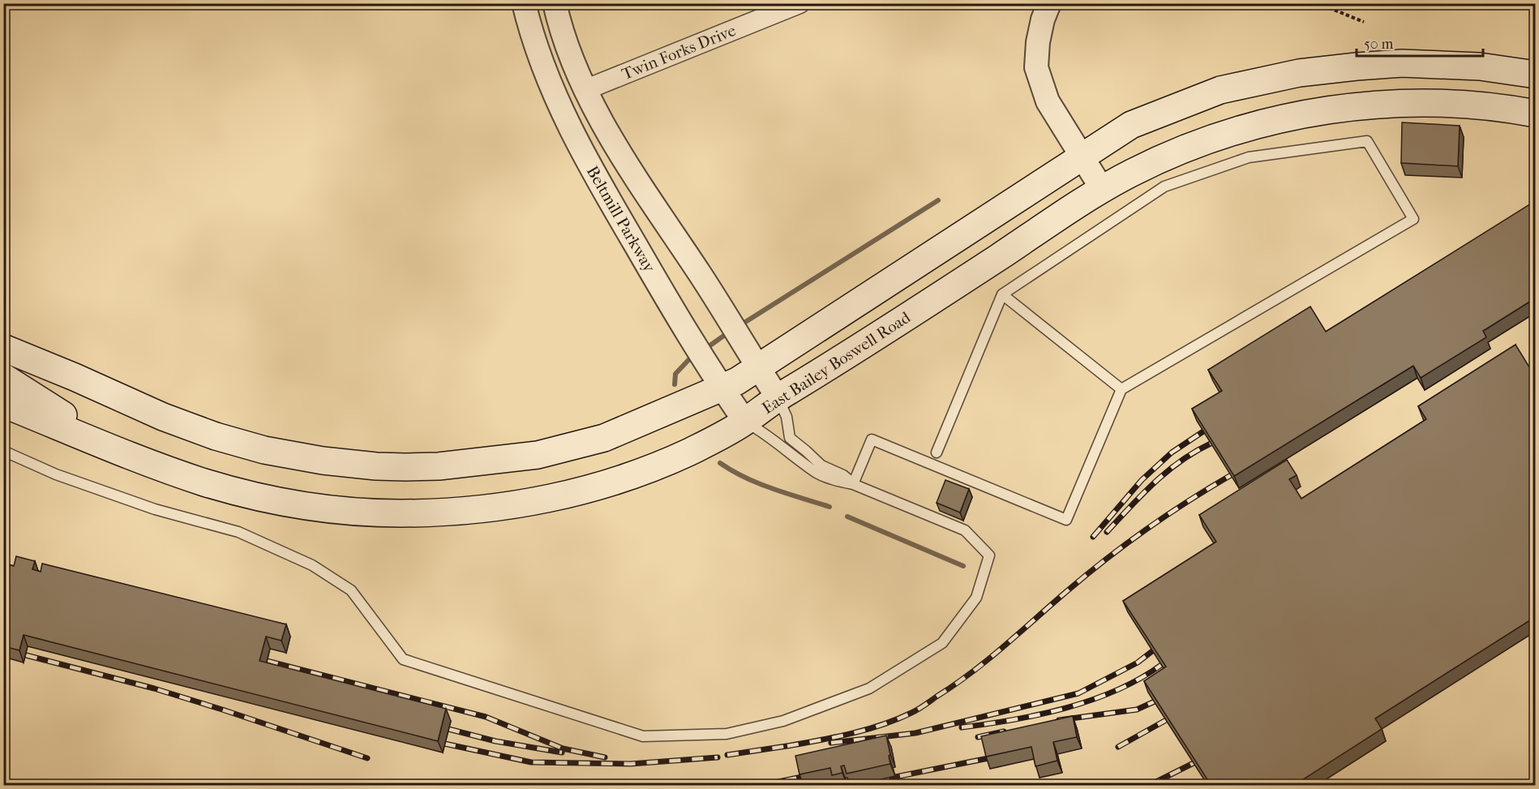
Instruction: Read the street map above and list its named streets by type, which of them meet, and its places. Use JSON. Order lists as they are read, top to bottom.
{
  "streets": {
    "main road": ["East Bailey Boswell Road"],
    "street": ["Twin Forks Drive", "Beltmill Parkway"]
  },
  "crossings": [
    ["Twin Forks Drive", "Beltmill Parkway"],
    ["Beltmill Parkway", "East Bailey Boswell Road"]
  ],
  "scale_bar": "50 m"
}
